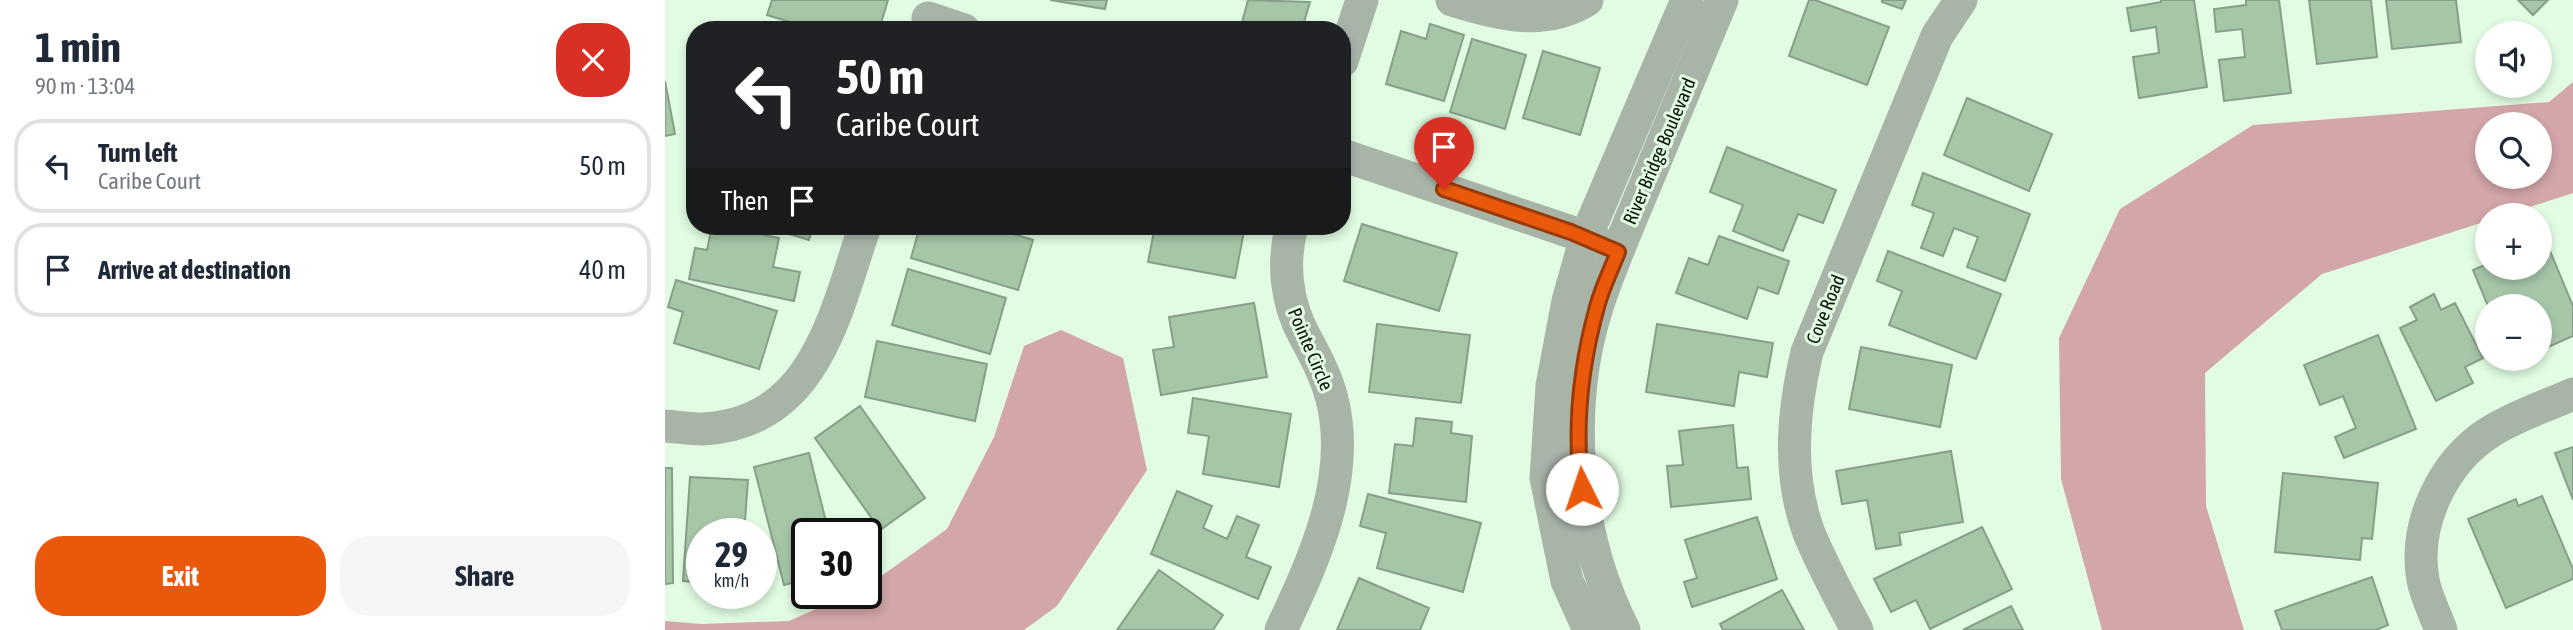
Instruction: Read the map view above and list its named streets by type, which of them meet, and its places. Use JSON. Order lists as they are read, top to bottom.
{
  "streets": {
    "street": ["River Bridge Boulevard", "Cove Road", "Pointe Circle"]
  },
  "page": {
    "heading": ["1 min", "90 m · 13:04"],
    "map_buttons": ["+", "−"],
    "turn": ["50 m", "Caribe Court"],
    "list": [
      {
        "name": "Turn left",
        "note": "Caribe Court",
        "value": "50 m"
      },
      {
        "name": "Arrive at destination",
        "value": "40 m"
      }
    ],
    "then": "Then",
    "speed": "29 km/h",
    "limit": "30",
    "buttons": ["Exit", "Share"]
  }
}
